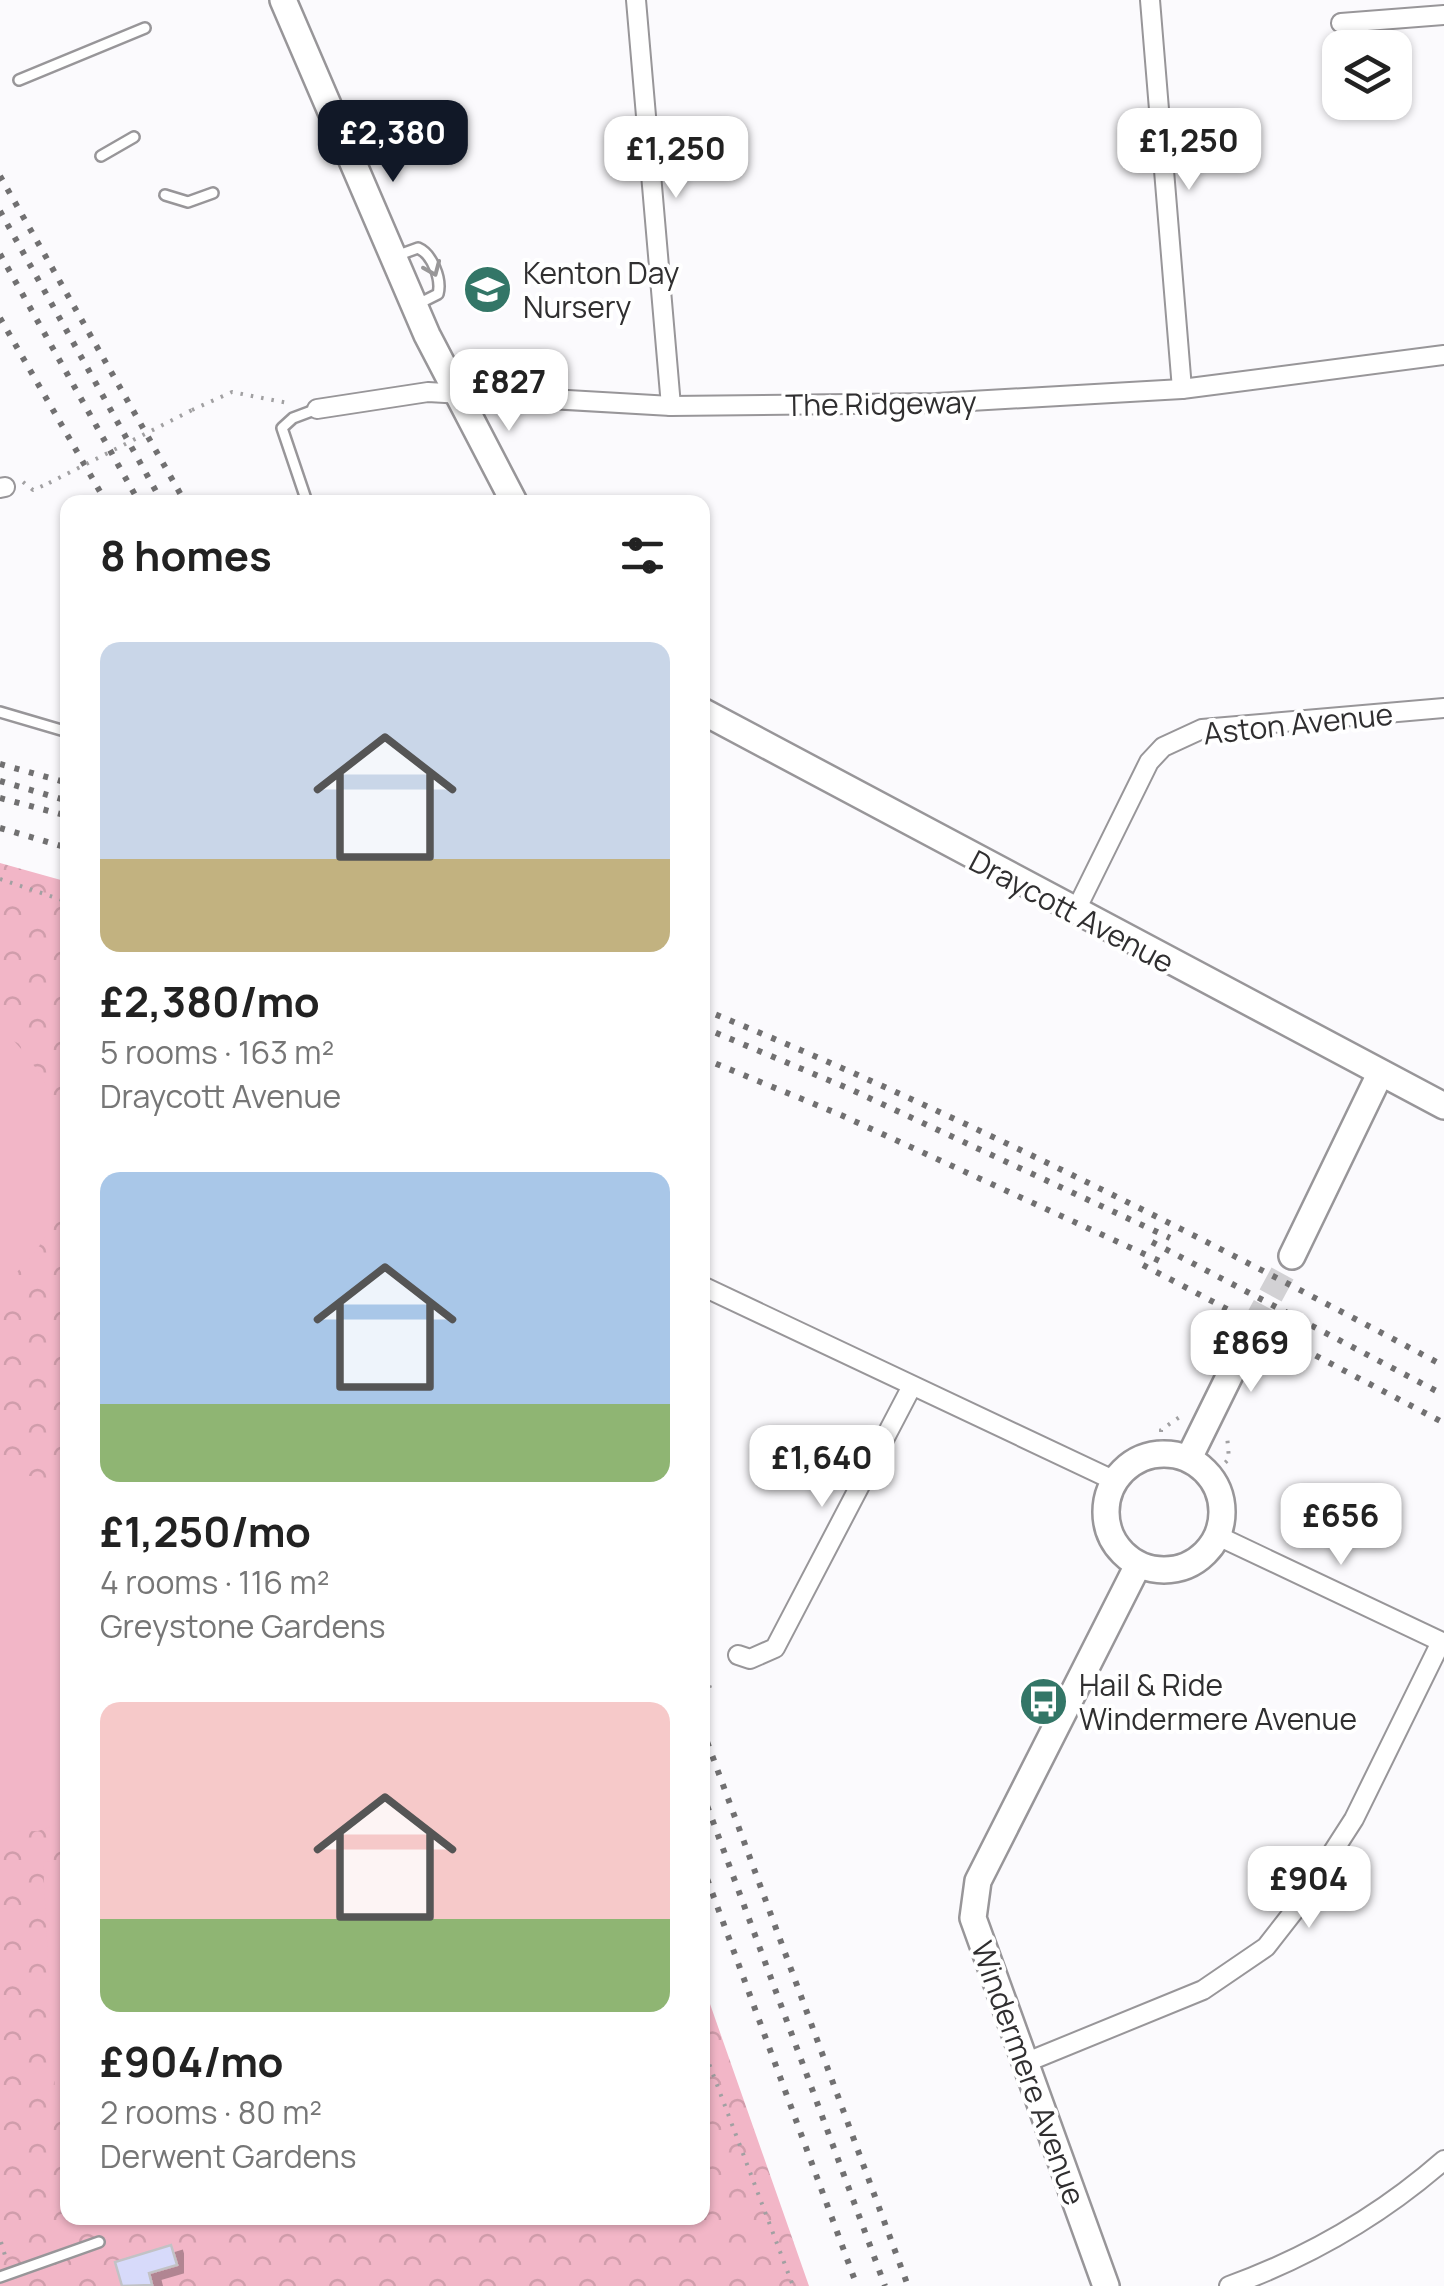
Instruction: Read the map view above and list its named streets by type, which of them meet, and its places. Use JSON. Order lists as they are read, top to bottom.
{
  "streets": {
    "street": [
      "The Ridgeway",
      "Aston Avenue",
      "Draycott Avenue",
      "Windermere Avenue"
    ]
  },
  "crossings": [
    ["Aston Avenue", "Draycott Avenue"]
  ],
  "places": {
    "school or university": ["Kenton Day Nursery"],
    "bus stop": ["Hail & Ride Windermere Avenue"]
  },
  "page": {
    "price": [
      "£2,380",
      "£1,250",
      "£1,250",
      "£827",
      "£869",
      "£1,640",
      "£656",
      "£904"
    ],
    "heading": "8 homes",
    "list": [
      {
        "name": "£2,380/mo",
        "note": "5 rooms · 163 m² · Draycott Avenue"
      },
      {
        "name": "£1,250/mo",
        "note": "4 rooms · 116 m² · Greystone Gardens"
      },
      {
        "name": "£904/mo",
        "note": "2 rooms · 80 m² · Derwent Gardens"
      }
    ]
  }
}
